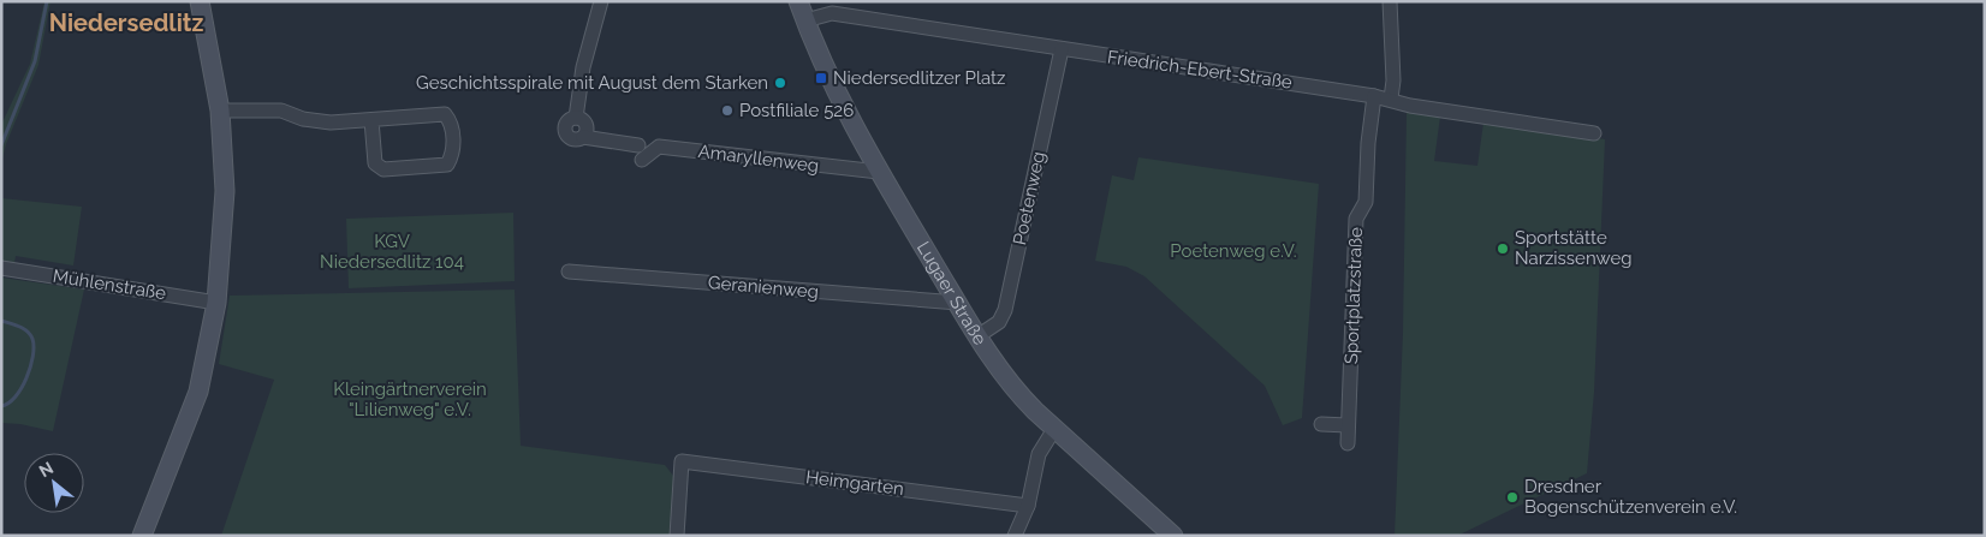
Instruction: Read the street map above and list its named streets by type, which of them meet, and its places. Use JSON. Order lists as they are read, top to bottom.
{
  "streets": {
    "street": [
      "Friedrich-Ebert-Straße",
      "Amaryllenweg",
      "Poetenweg",
      "Mühlenstraße",
      "Geranienweg",
      "Lugaer Straße",
      "Sportplatzstraße",
      "Heimgarten"
    ]
  },
  "crossings": [
    ["Friedrich-Ebert-Straße", "Poetenweg"],
    ["Friedrich-Ebert-Straße", "Lugaer Straße"],
    ["Friedrich-Ebert-Straße", "Sportplatzstraße"],
    ["Amaryllenweg", "Lugaer Straße"],
    ["Poetenweg", "Lugaer Straße"],
    ["Geranienweg", "Lugaer Straße"]
  ],
  "districts": ["Niedersedlitz"],
  "parks": ["KGV Niedersedlitz 104", "Poetenweg e.V.", "Kleingärtnerverein \"Lilienweg\" e.V."],
  "places": {
    "transit": ["Niedersedlitzer Platz"],
    "other": [
      "Geschichtsspirale mit August dem Starken",
      "Postfiliale 526",
      "Sportstätte Narzissenweg",
      "Dresdner Bogenschützenverein e.V."
    ]
  },
  "north": "top left"
}
